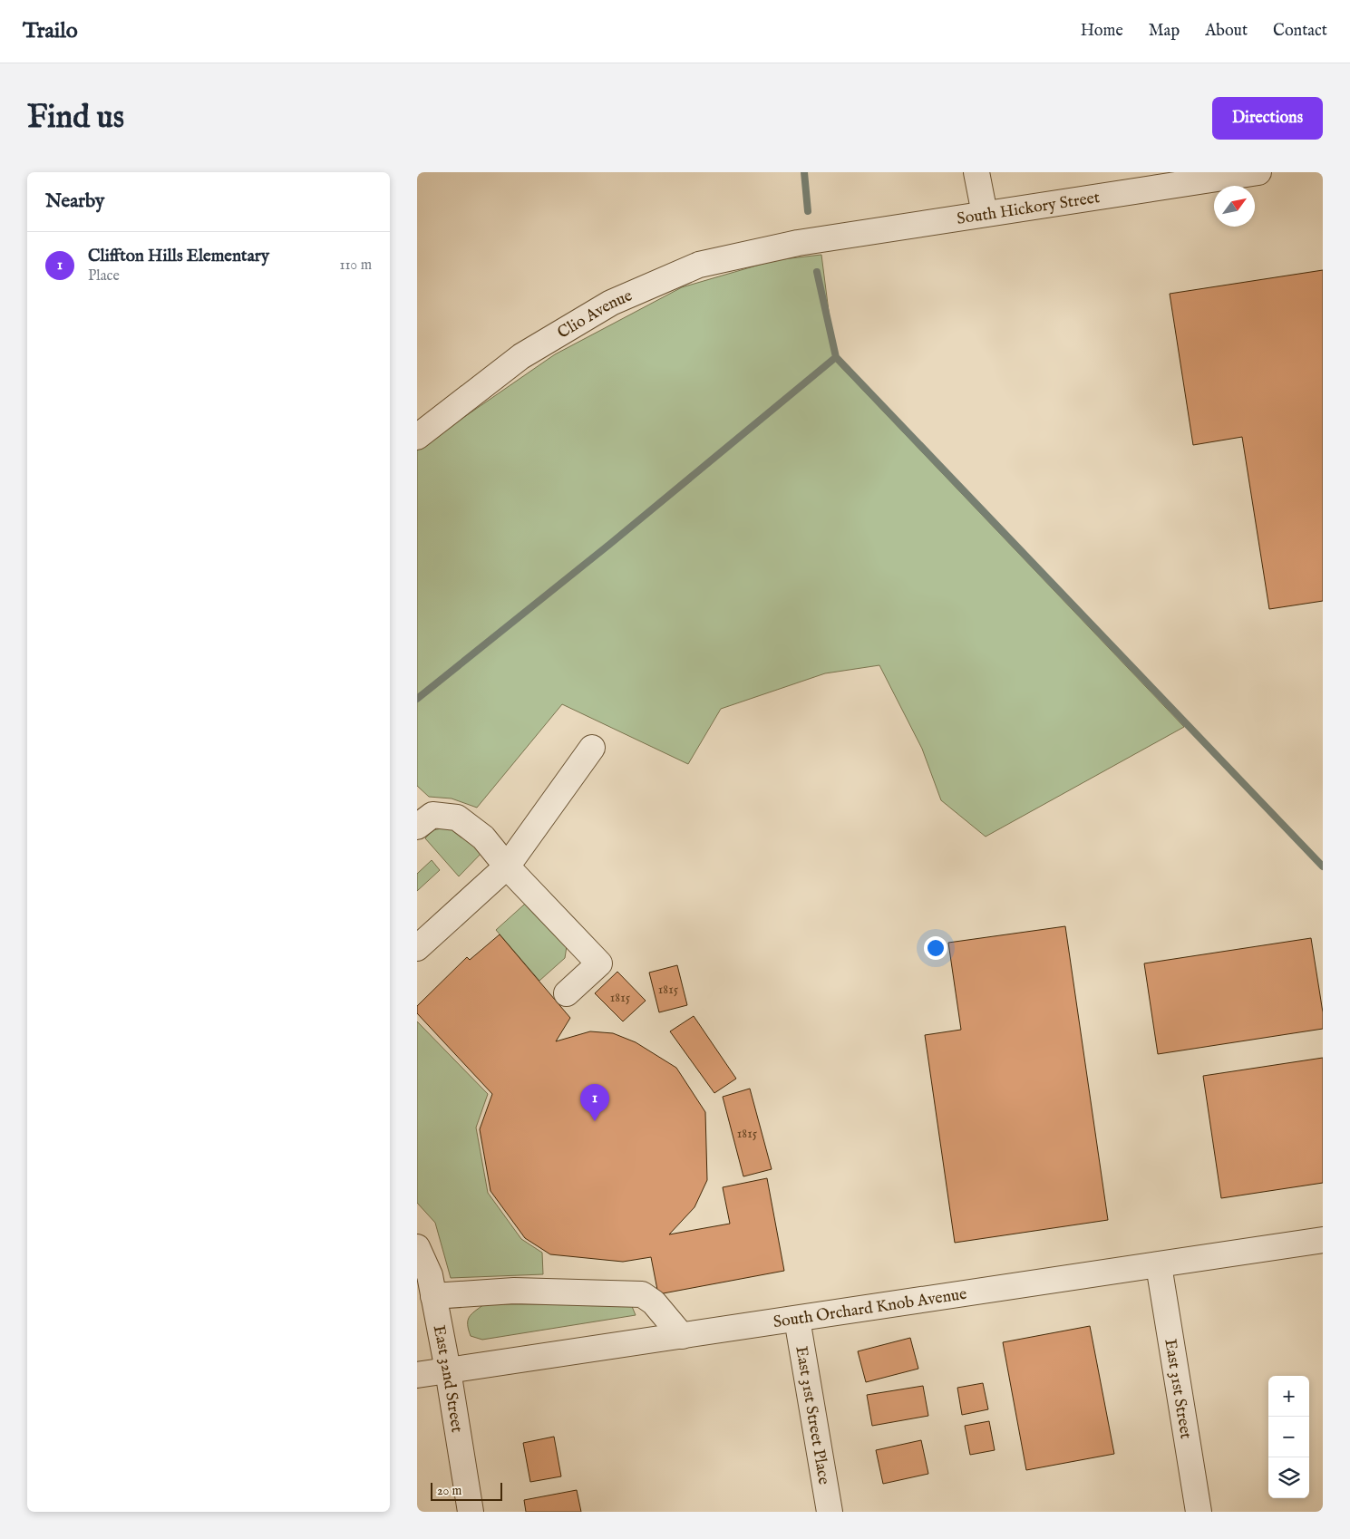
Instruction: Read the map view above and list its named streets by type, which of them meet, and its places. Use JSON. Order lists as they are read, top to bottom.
{
  "streets": {
    "street": [
      "South Hickory Street",
      "Clio Avenue",
      "South Orchard Knob Avenue",
      "East 32nd Street",
      "East 31st Street",
      "East 31st Street Place"
    ]
  },
  "crossings": [
    ["South Hickory Street", "Clio Avenue"],
    ["South Orchard Knob Avenue", "East 32nd Street"],
    ["South Orchard Knob Avenue", "East 31st Street"],
    ["South Orchard Knob Avenue", "East 31st Street Place"]
  ],
  "house_numbers": ["1815", "1815", "1815"],
  "scale_bar": "20 m",
  "north": "top right",
  "page": {
    "header": "Trailo",
    "nav": [
      "Home",
      "Map",
      "About",
      "Contact"
    ],
    "buttons": "Directions",
    "title": "Find us",
    "heading": "Nearby",
    "list": [
      {
        "mark": "1",
        "name": "Cliffton Hills Elementary",
        "note": "Place",
        "value": "110 m"
      }
    ],
    "pins": "1",
    "map_buttons": ["+", "−"],
    "scale": "20 m"
  }
}
